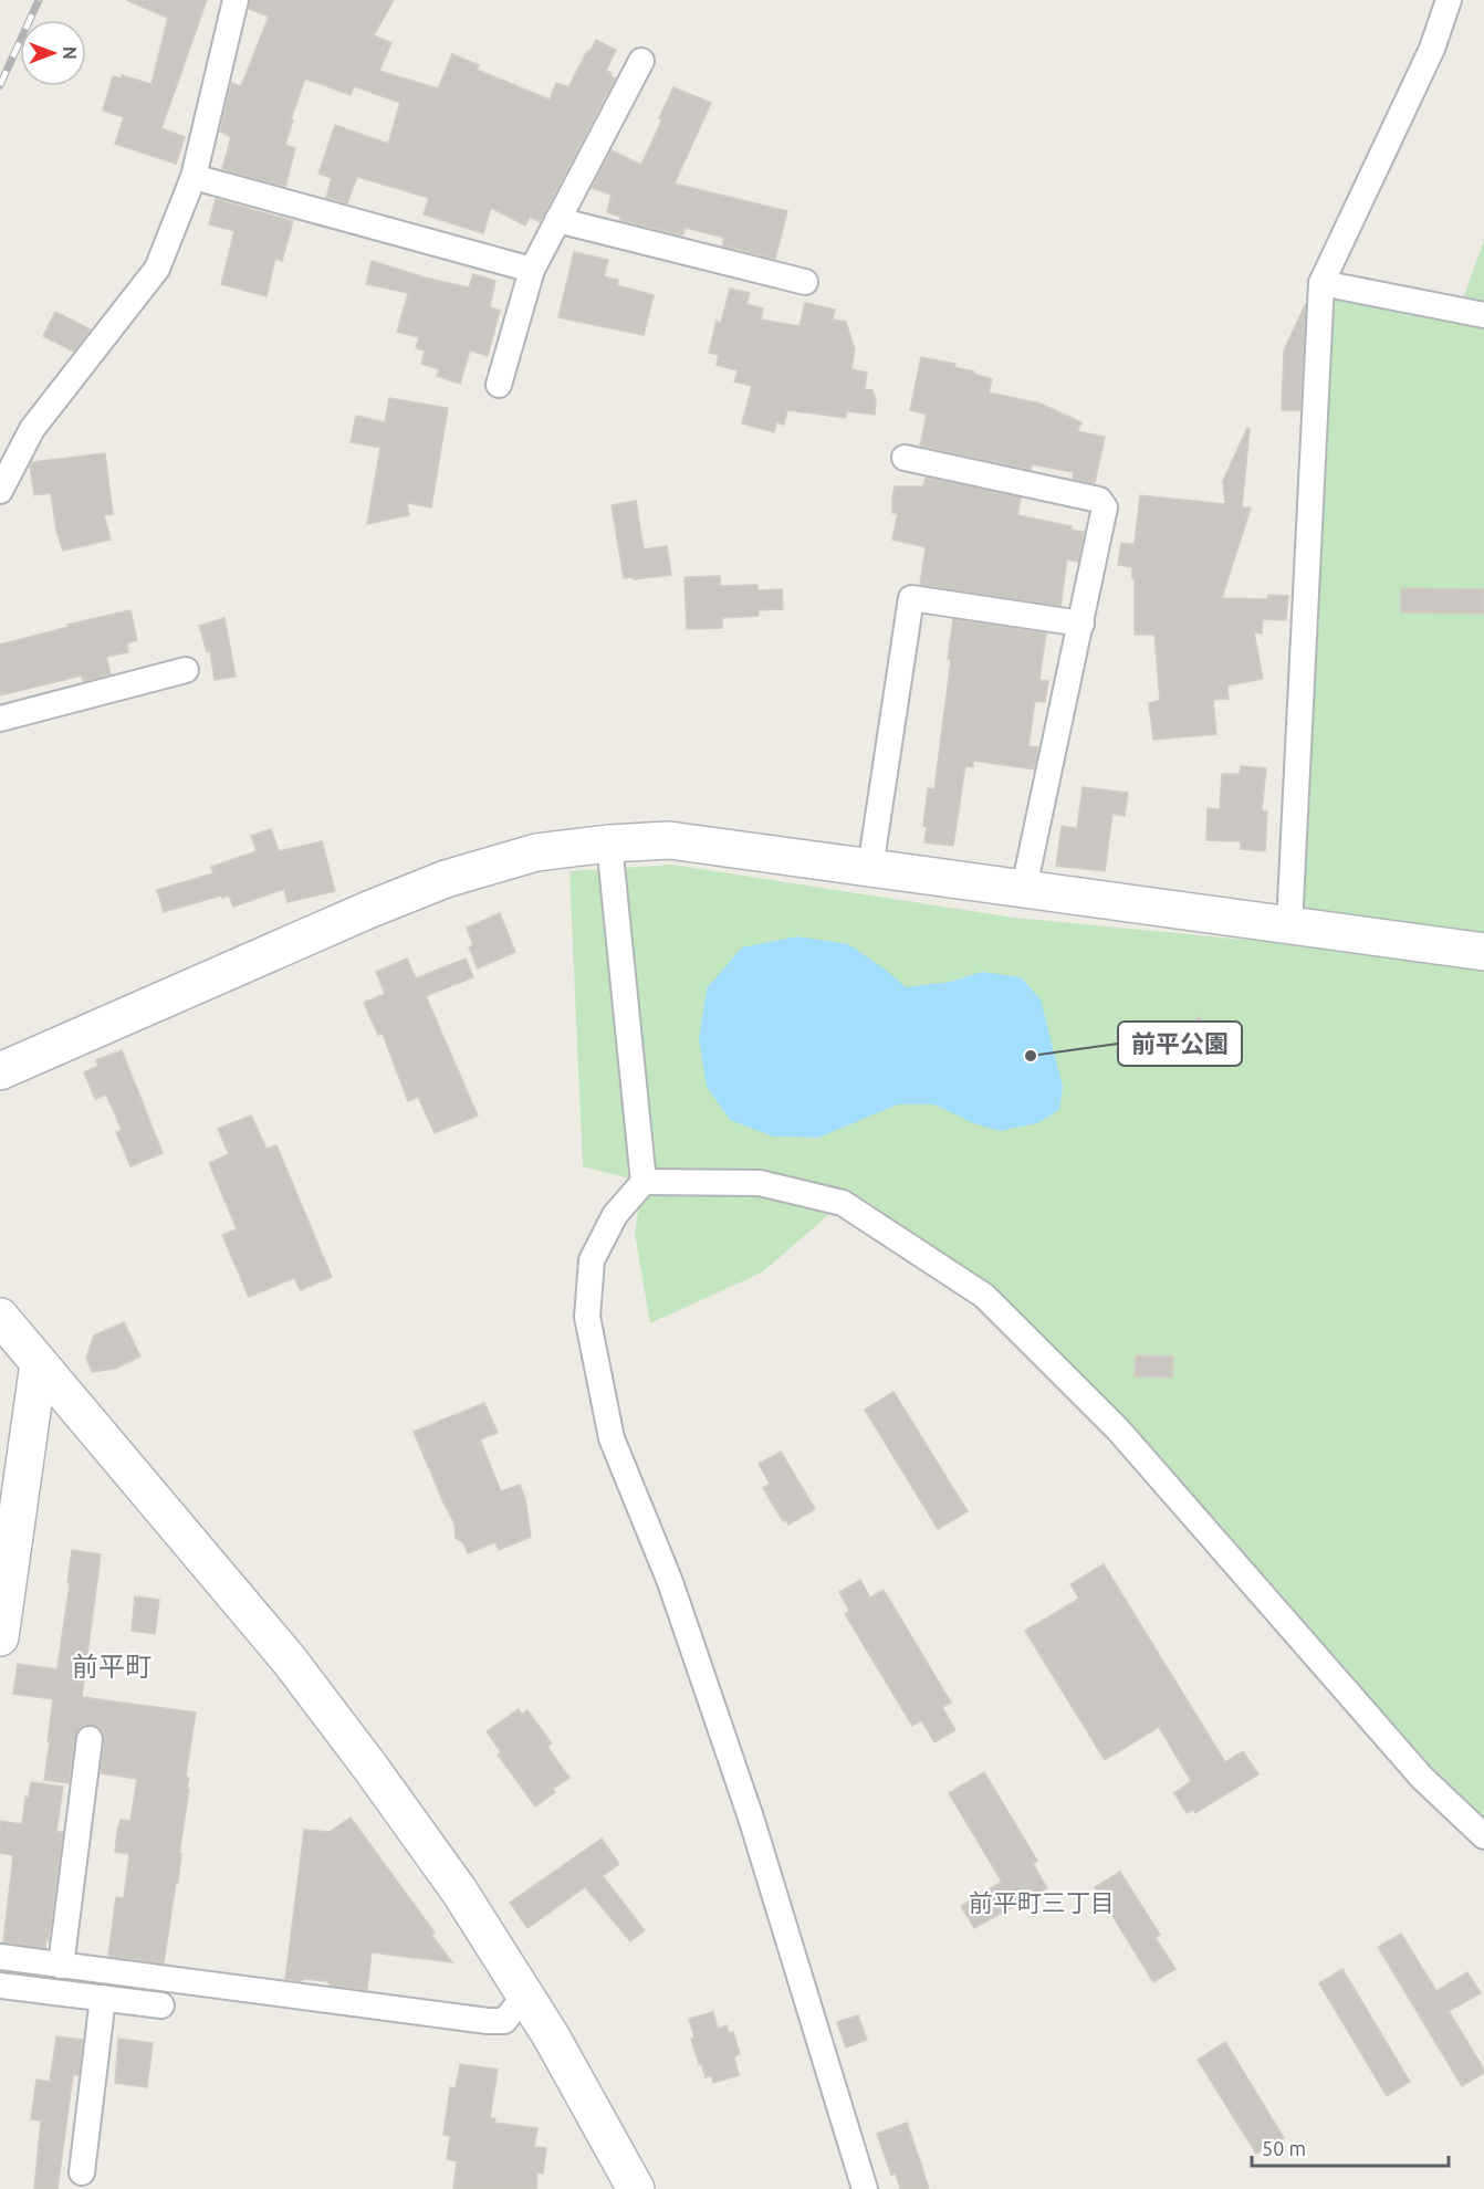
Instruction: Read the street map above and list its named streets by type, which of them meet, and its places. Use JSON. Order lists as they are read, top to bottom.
{
  "districts": ["前平町", "前平町三丁目"],
  "places": ["前平公園"],
  "scale_bar": "50 m",
  "north": "right"
}
